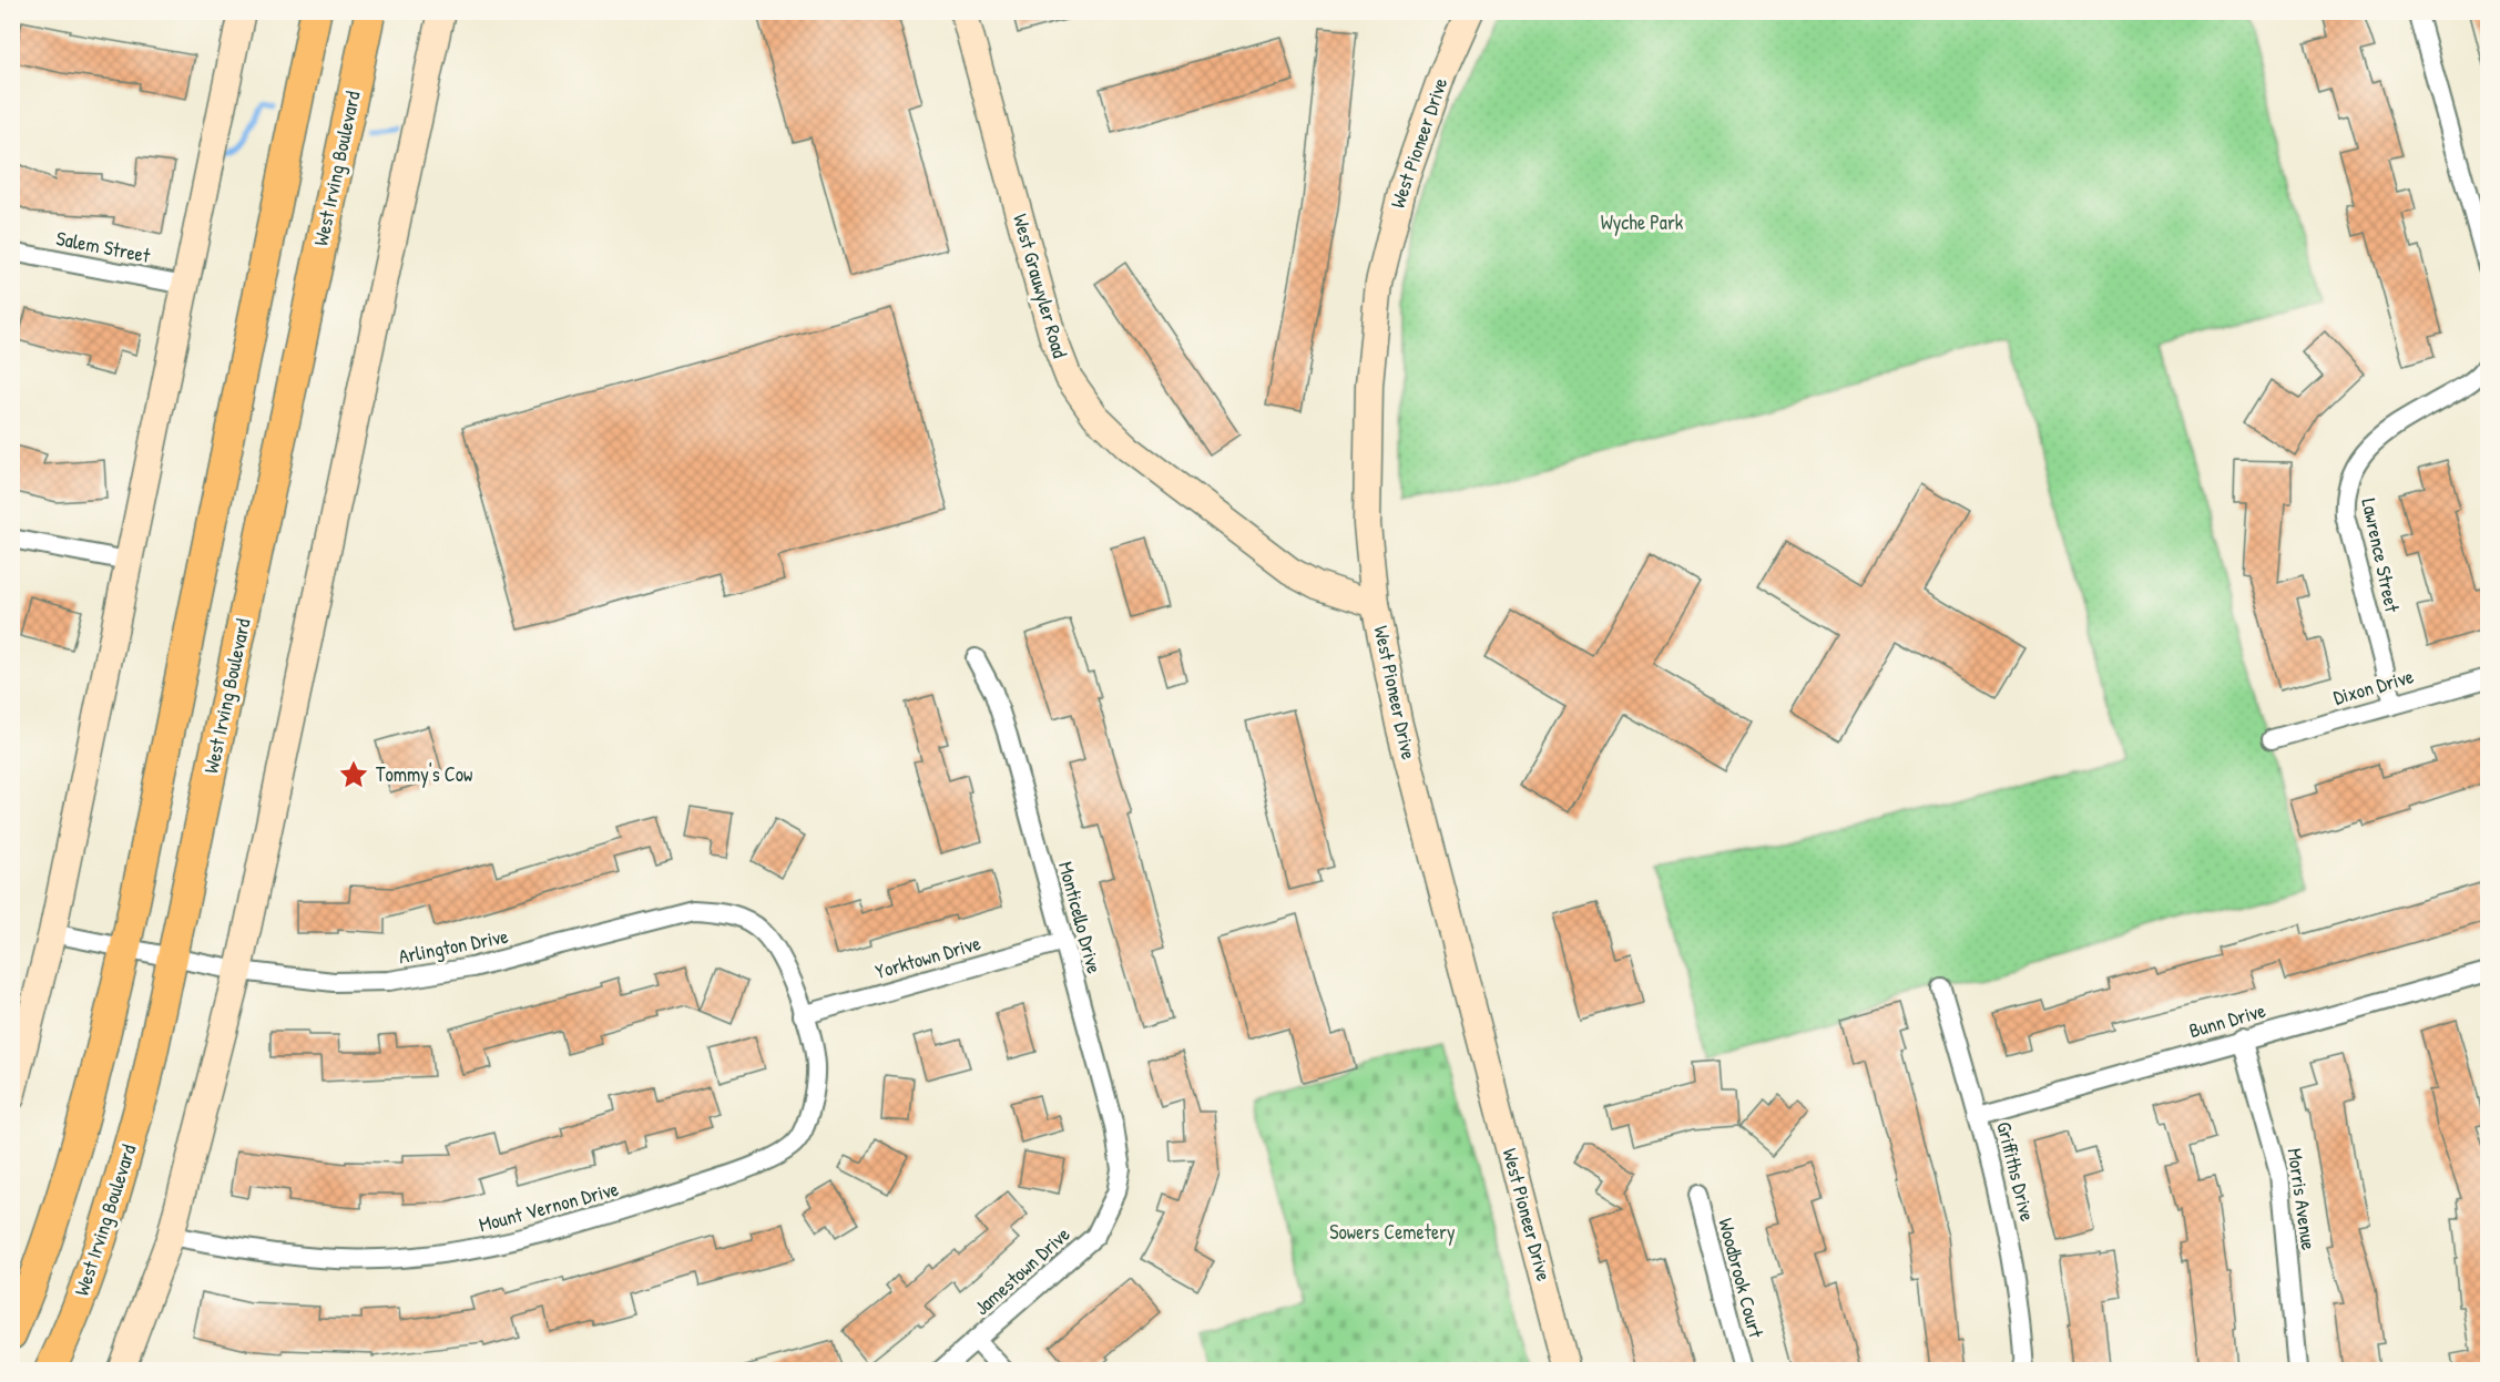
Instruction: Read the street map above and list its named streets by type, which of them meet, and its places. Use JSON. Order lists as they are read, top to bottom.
{
  "streets": {
    "main road": ["West Irving Boulevard"],
    "street": [
      "West Pioneer Drive",
      "Salem Street",
      "West Grauwyler Road",
      "Lawrence Street",
      "Dixon Drive",
      "Monticello Drive",
      "Arlington Drive",
      "Yorktown Drive",
      "Bunn Drive",
      "Griffiths Drive",
      "Morris Avenue",
      "Mount Vernon Drive",
      "Jamestown Drive",
      "Woodbrook Court"
    ]
  },
  "crossings": [
    ["West Pioneer Drive", "West Grauwyler Road"],
    ["West Irving Boulevard", "Arlington Drive"],
    ["Lawrence Street", "Dixon Drive"],
    ["Monticello Drive", "Yorktown Drive"],
    ["Monticello Drive", "Jamestown Drive"],
    ["Arlington Drive", "Yorktown Drive"],
    ["Arlington Drive", "Mount Vernon Drive"],
    ["Yorktown Drive", "Mount Vernon Drive"],
    ["Bunn Drive", "Griffiths Drive"],
    ["Bunn Drive", "Morris Avenue"]
  ],
  "parks": ["Wyche Park", "Sowers Cemetery"],
  "places": {
    "place": ["Tommy's Cow"]
  }
}
